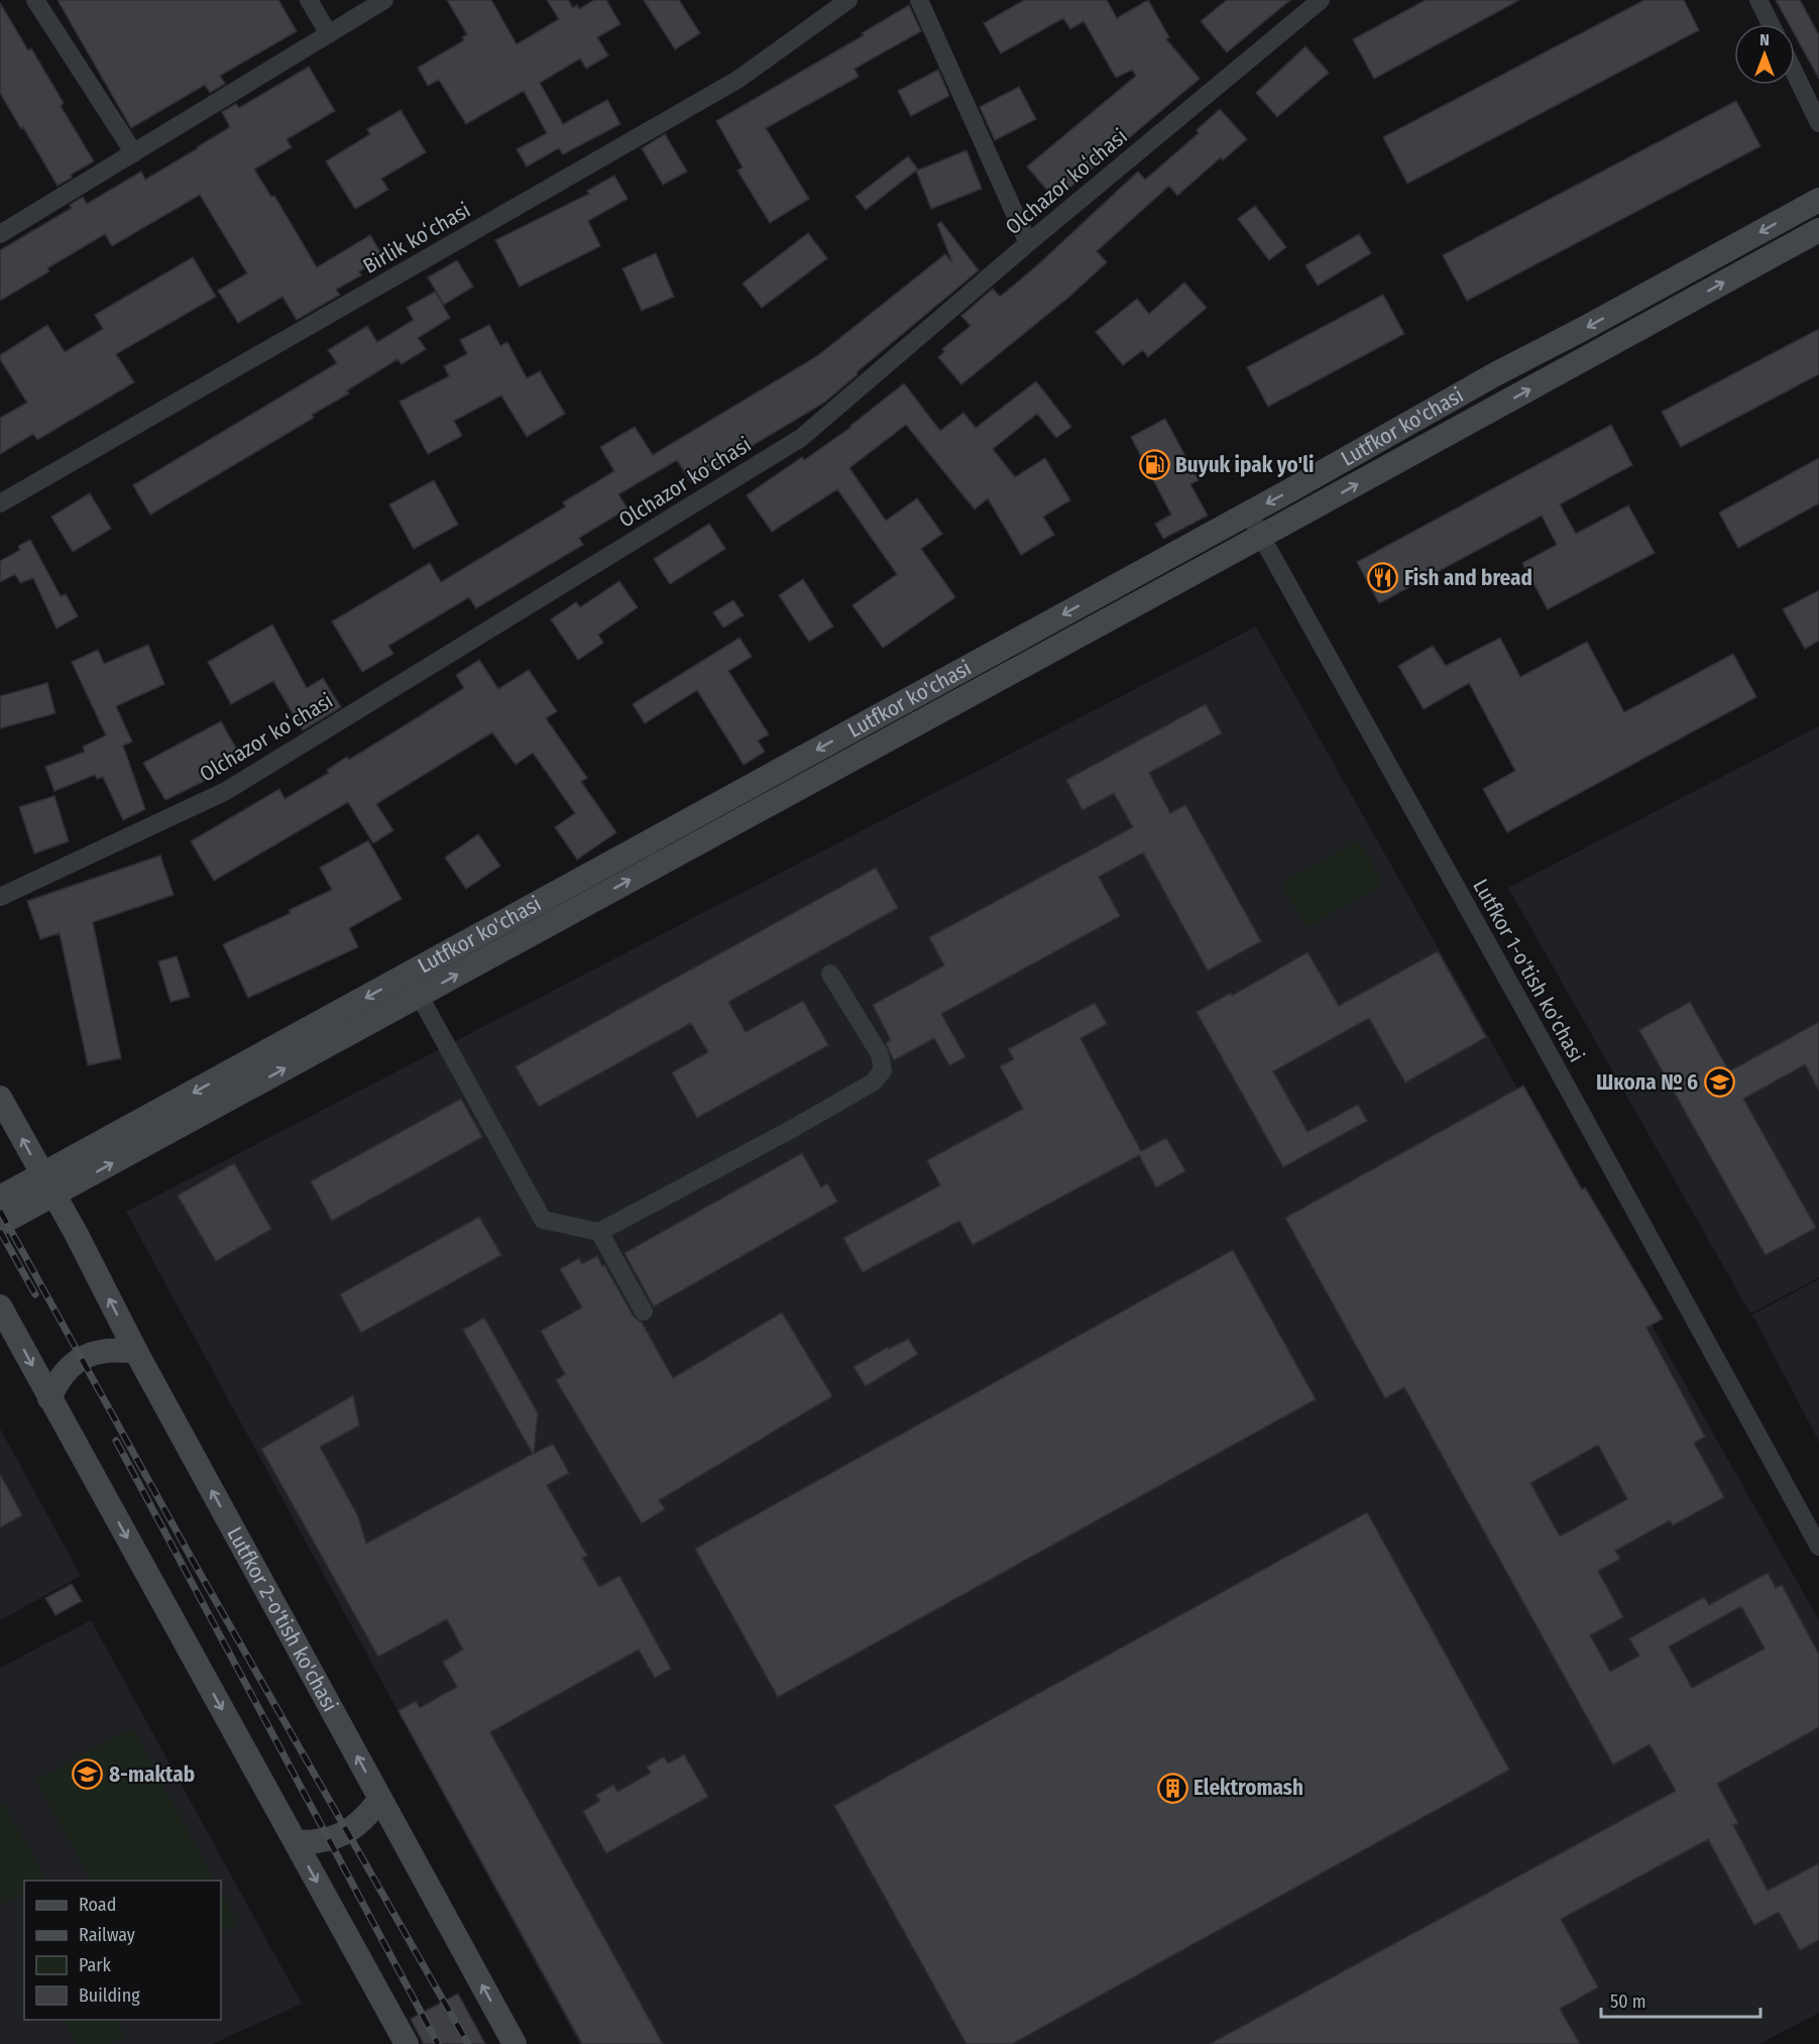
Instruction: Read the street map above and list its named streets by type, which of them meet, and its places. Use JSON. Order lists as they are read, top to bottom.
{
  "streets": {
    "main road": ["Lutfkor ko'chasi", "Lutfkor 2-o'tish ko'chasi"],
    "street": ["Olchazor koʻchasi", "Birlik koʻchasi", "Lutfkor 1-o'tish ko'chasi"]
  },
  "crossings": [
    ["Lutfkor ko'chasi", "Lutfkor 1-o'tish ko'chasi"],
    ["Lutfkor ko'chasi", "Lutfkor 2-o'tish ko'chasi"]
  ],
  "places": {
    "fuel station": ["Buyuk ipak yo'li"],
    "restaurant": ["Fish and bread"],
    "school or university": ["Школа № 6", "8-maktab"],
    "building": ["Elektromash"]
  },
  "legend": [
    "Road",
    "Railway",
    "Park",
    "Building"
  ],
  "scale_bar": "50 m",
  "north": "top"
}
